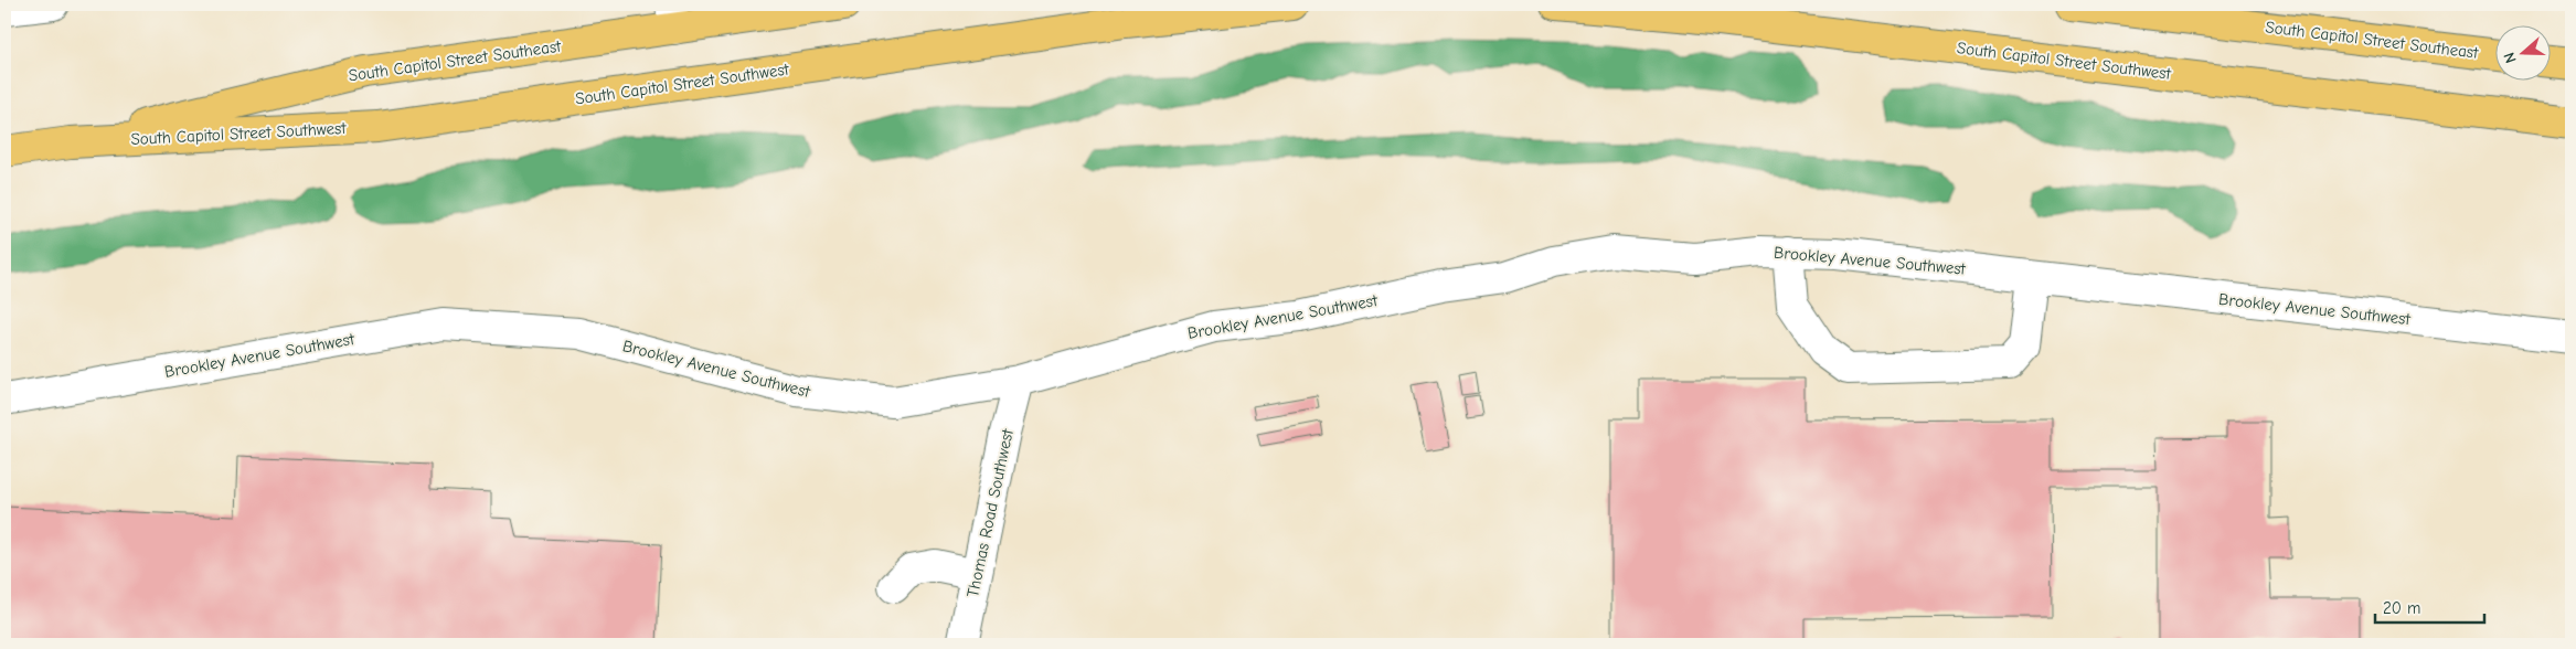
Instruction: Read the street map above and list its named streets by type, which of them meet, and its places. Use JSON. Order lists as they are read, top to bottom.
{
  "streets": {
    "main road": ["South Capitol Street Southeast", "South Capitol Street Southwest"],
    "street": ["Brookley Avenue Southwest", "Thomas Road Southwest"]
  },
  "crossings": [
    ["South Capitol Street Southeast", "South Capitol Street Southwest"],
    ["Brookley Avenue Southwest", "Thomas Road Southwest"]
  ],
  "scale_bar": "20 m",
  "north": "left"
}
